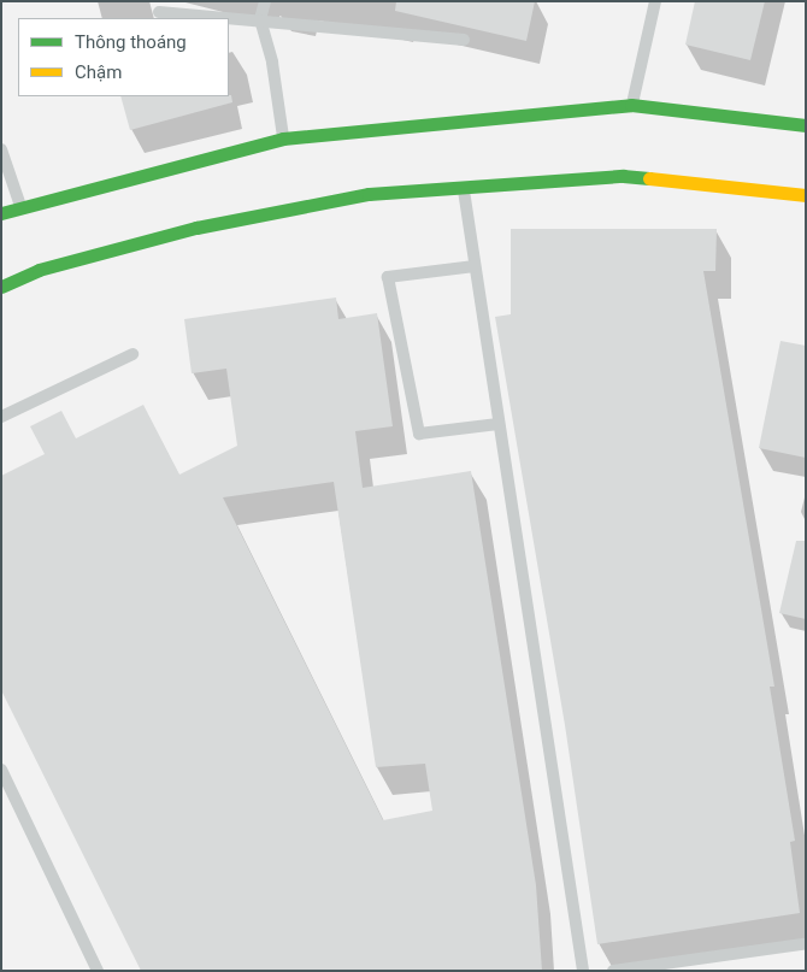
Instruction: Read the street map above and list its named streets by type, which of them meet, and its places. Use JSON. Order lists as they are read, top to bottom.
{
  "legend": ["Thông thoáng", "Chậm"]
}
